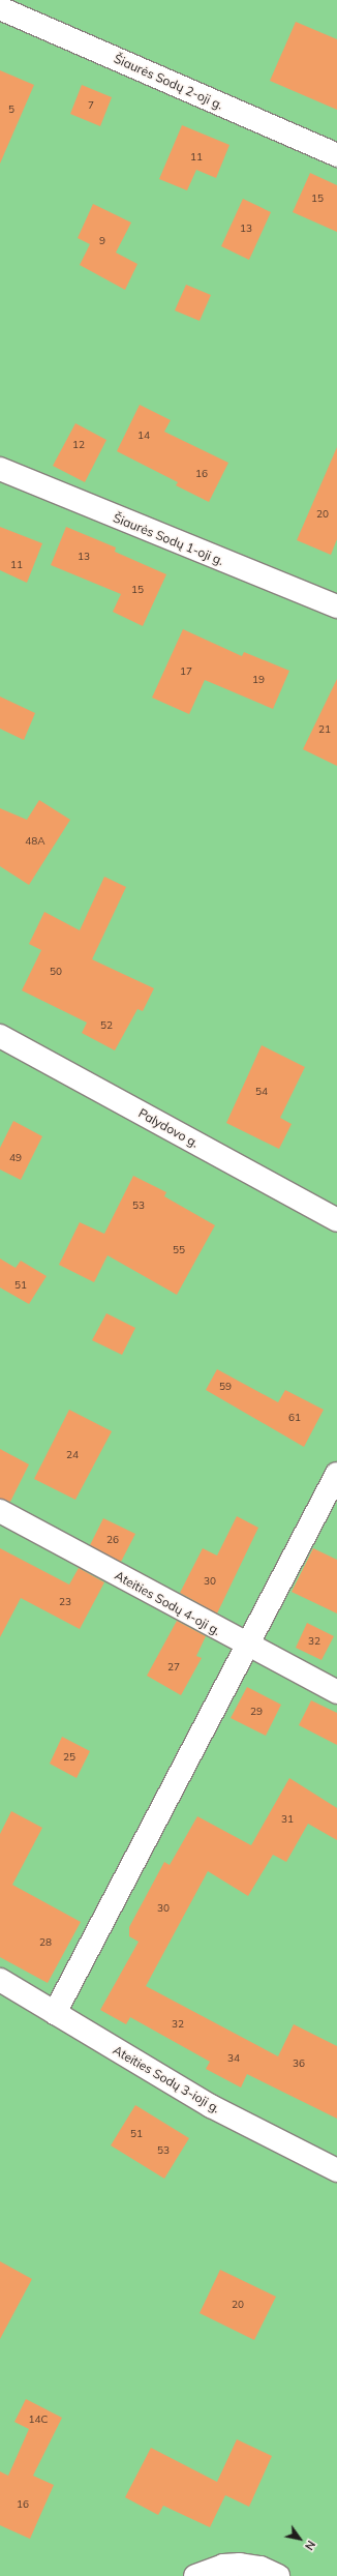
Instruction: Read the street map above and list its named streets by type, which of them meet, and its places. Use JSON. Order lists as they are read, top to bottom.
{
  "streets": {
    "street": [
      "Šiaurės Sodų 2-oji g.",
      "Šiaurės Sodų 1-oji g.",
      "Palydovo g.",
      "Ateities Sodų 4-oji g.",
      "Ateities Sodų 3-ioji g."
    ]
  },
  "house_numbers": [
    "7",
    "5",
    "11",
    "15",
    "13",
    "9",
    "14",
    "12",
    "16",
    "20",
    "13",
    "11",
    "15",
    "17",
    "19",
    "21",
    "48A",
    "50",
    "52",
    "54",
    "49",
    "53",
    "55",
    "51",
    "59",
    "61",
    "24",
    "26",
    "30",
    "23",
    "32",
    "27",
    "29",
    "25",
    "31",
    "30",
    "28",
    "32",
    "34",
    "36",
    "51",
    "53",
    "20",
    "14C",
    "16"
  ],
  "north": "bottom right"
}
